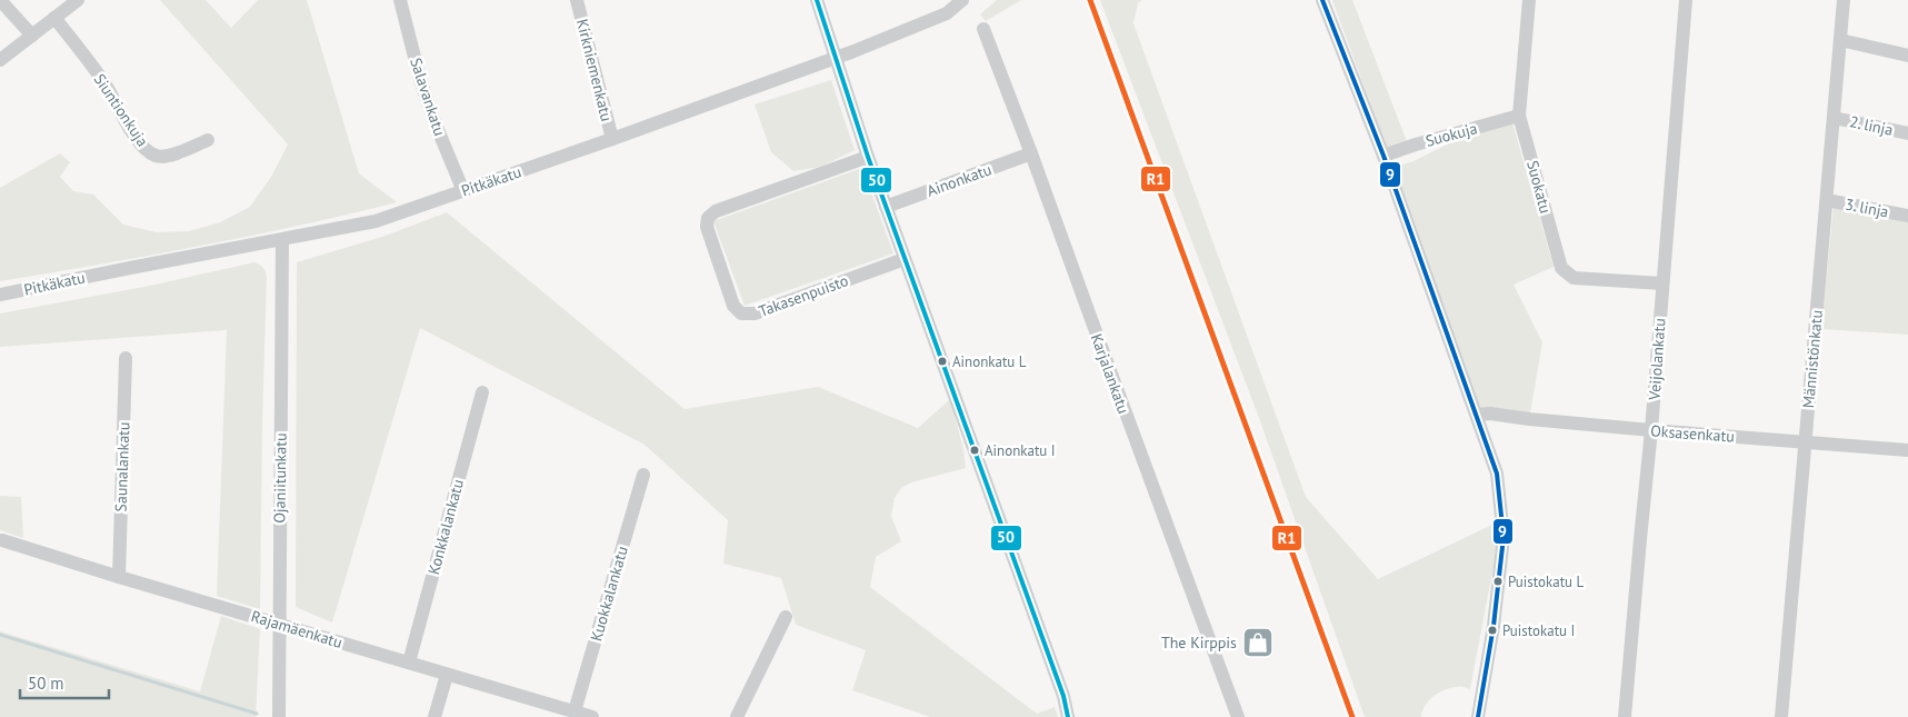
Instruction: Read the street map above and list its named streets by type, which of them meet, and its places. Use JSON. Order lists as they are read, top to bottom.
{
  "streets": {
    "street": [
      "Kirkniemenkatu",
      "Salavankatu",
      "Siuntionkuja",
      "2. linja",
      "Suokuja",
      "Ainonkatu",
      "Pitkäkatu",
      "Suokatu",
      "3. linja",
      "Takasenpuisto",
      "Veijolankatu",
      "Männistönkatu",
      "Karjalankatu",
      "Oksasenkatu",
      "Saunalankatu",
      "Ojaniitunkatu",
      "Konkkalankatu",
      "Kuokkalankatu",
      "Rajamäenkatu"
    ]
  },
  "crossings": [
    ["Kirkniemenkatu", "Pitkäkatu"],
    ["Salavankatu", "Pitkäkatu"],
    ["2. linja", "Männistönkatu"],
    ["Suokuja", "Suokatu"],
    ["Ainonkatu", "Karjalankatu"],
    ["Pitkäkatu", "Ojaniitunkatu"],
    ["Suokatu", "Veijolankatu"],
    ["3. linja", "Männistönkatu"],
    ["Veijolankatu", "Oksasenkatu"],
    ["Männistönkatu", "Oksasenkatu"],
    ["Saunalankatu", "Rajamäenkatu"],
    ["Ojaniitunkatu", "Rajamäenkatu"],
    ["Konkkalankatu", "Rajamäenkatu"],
    ["Kuokkalankatu", "Rajamäenkatu"]
  ],
  "places": {
    "other": [
      "Ainonkatu L",
      "Ainonkatu I",
      "Puistokatu L",
      "Puistokatu I"
    ],
    "shop": ["The Kirppis"]
  },
  "lines": ["transit line R1", "transit line 50", "transit line 9"],
  "scale_bar": "50 m"
}
